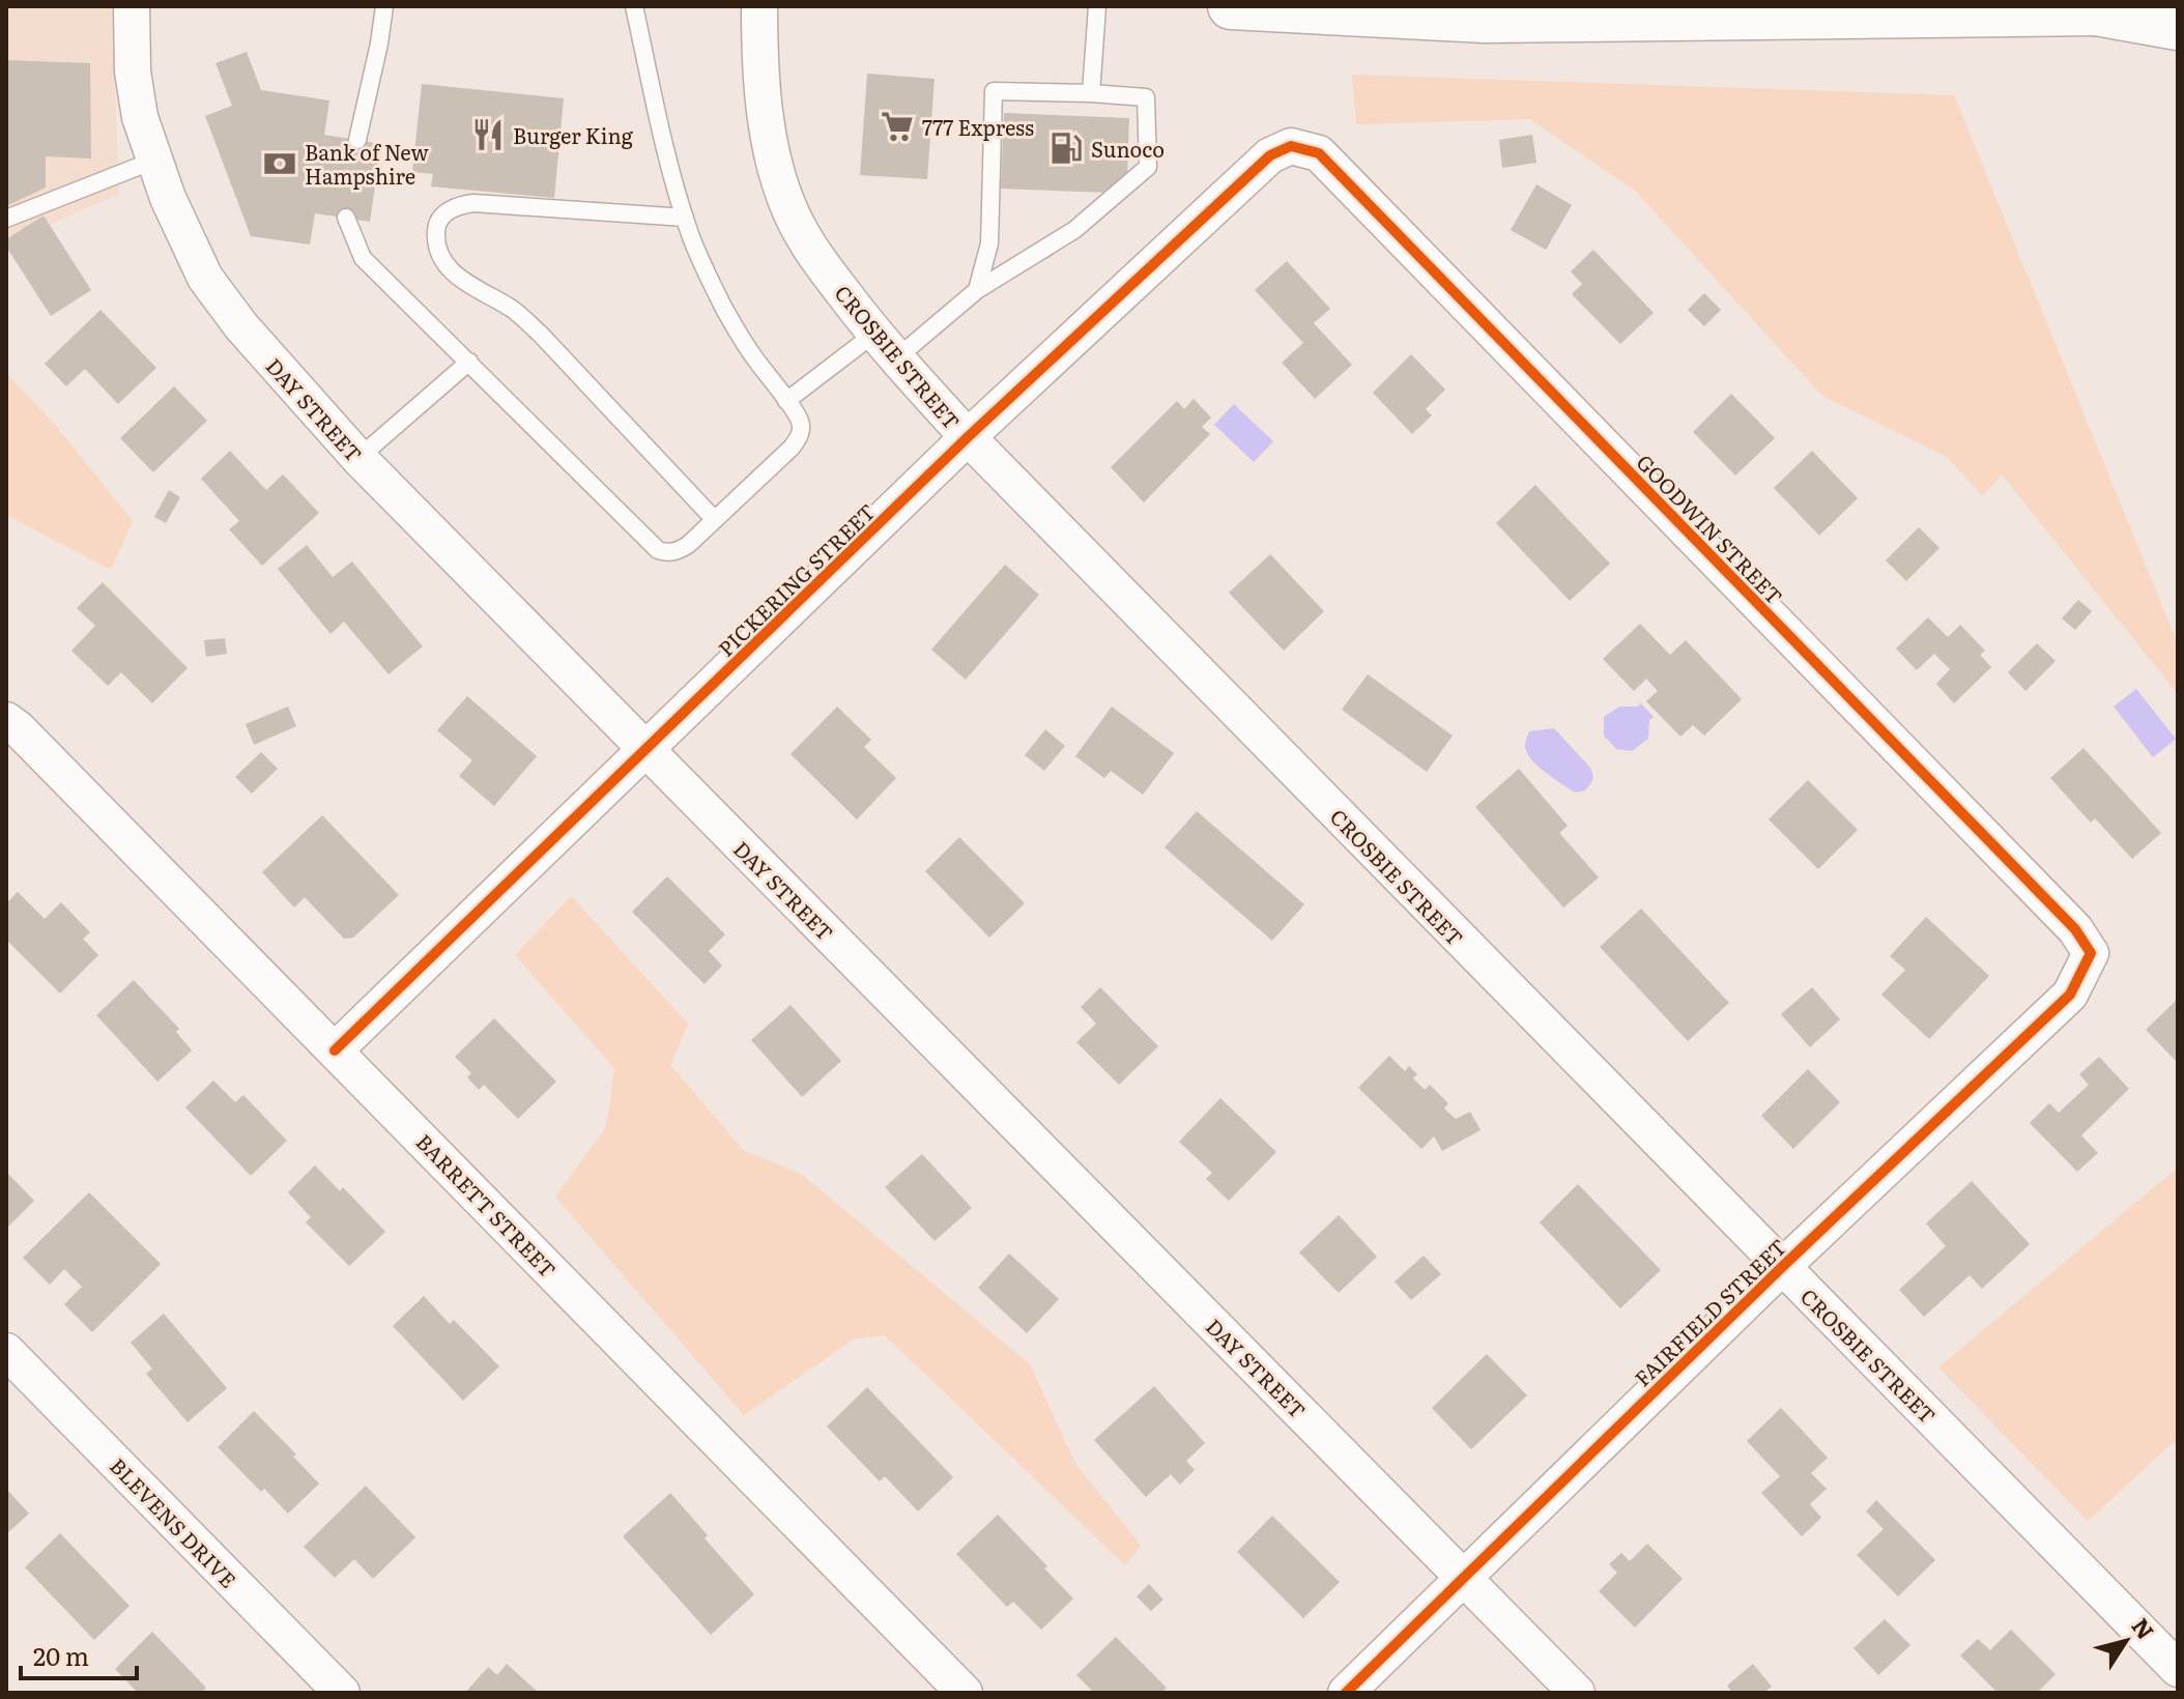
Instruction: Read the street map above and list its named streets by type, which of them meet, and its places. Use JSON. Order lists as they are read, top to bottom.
{
  "streets": {
    "street": [
      "CROSBIE STREET",
      "DAY STREET",
      "GOODWIN STREET",
      "PICKERING STREET",
      "BARRETT STREET",
      "FAIRFIELD STREET",
      "BLEVENS DRIVE"
    ]
  },
  "crossings": [
    ["CROSBIE STREET", "PICKERING STREET"],
    ["CROSBIE STREET", "FAIRFIELD STREET"],
    ["DAY STREET", "PICKERING STREET"],
    ["DAY STREET", "FAIRFIELD STREET"],
    ["GOODWIN STREET", "PICKERING STREET"],
    ["GOODWIN STREET", "FAIRFIELD STREET"],
    ["PICKERING STREET", "BARRETT STREET"]
  ],
  "places": {
    "supermarket": ["777 Express"],
    "restaurant": ["Burger King"],
    "fuel station": ["Sunoco"],
    "bank": ["Bank of New Hampshire"]
  },
  "scale_bar": "20 m",
  "north": "top right"
}
